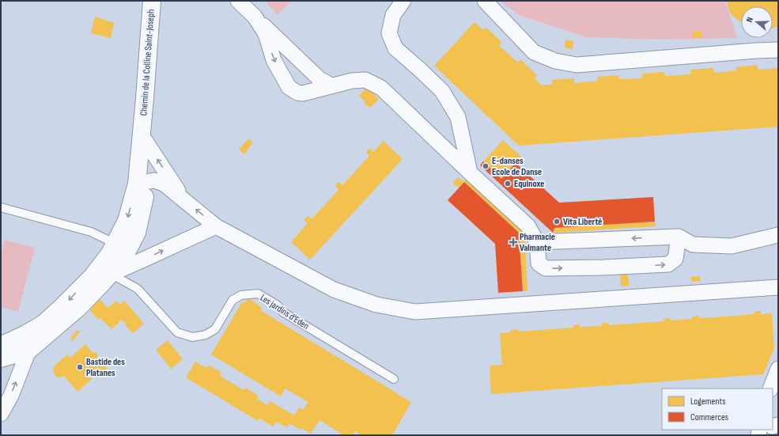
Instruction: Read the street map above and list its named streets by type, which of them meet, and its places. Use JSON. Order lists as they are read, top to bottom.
{
  "streets": {
    "street": ["Chemin de la Colline Saint-Joseph"],
    "lane": ["Les jardins d'Eden"]
  },
  "crossings": [
    ["Chemin de la Colline Saint-Joseph", "Les jardins d'Eden"]
  ],
  "places": {
    "other": [
      "E-danses Ecole de Danse",
      "Equinoxe",
      "Vita Liberté",
      "Bastide des Platanes"
    ],
    "health": ["Pharmacie Valmante"]
  },
  "legend": ["Logements", "Commerces"],
  "north": "left"
}
